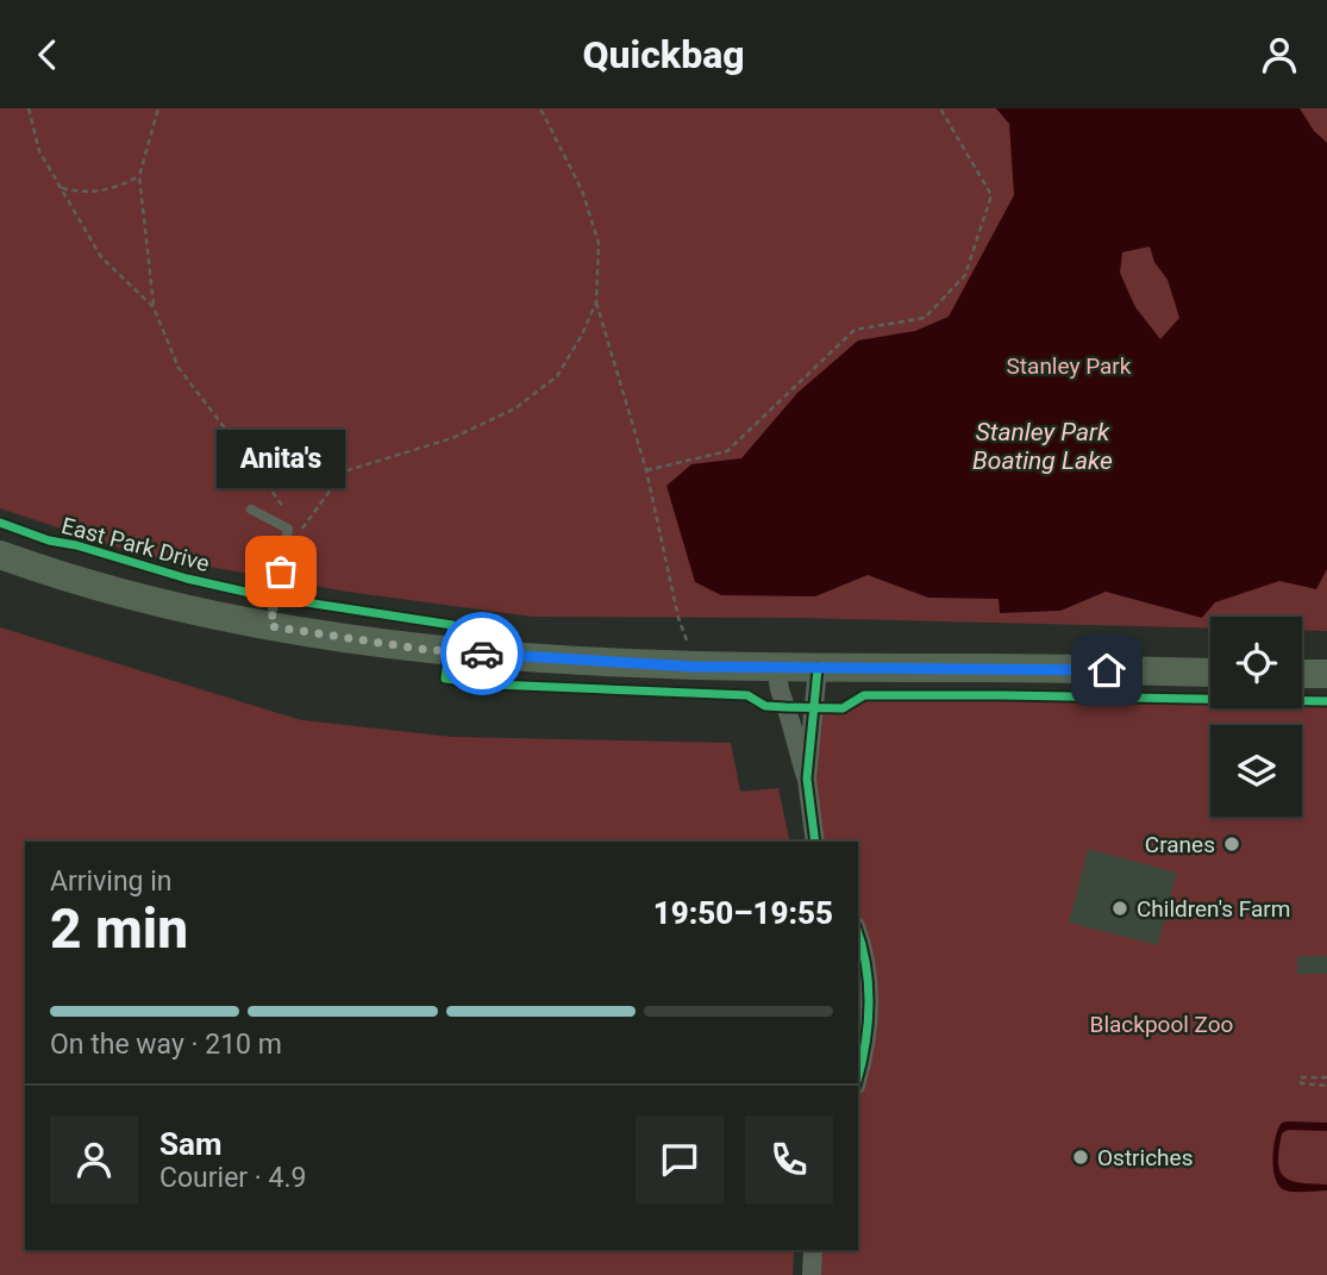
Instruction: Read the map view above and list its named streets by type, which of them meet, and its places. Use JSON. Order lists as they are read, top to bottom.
{
  "streets": {
    "cycle path": ["East Park Drive"]
  },
  "water": ["Stanley Park Boating Lake"],
  "parks": ["Stanley Park", "Blackpool Zoo"],
  "places": [
    "Anita's",
    "Cranes",
    "Children's Farm",
    "Ostriches"
  ],
  "page": {
    "header": "Quickbag",
    "bubble": "Anita's",
    "heading": ["2 min", "Arriving in", "19:50–19:55"],
    "panel": ["Sam", "Courier · 4.9"],
    "bar": "On the way · 210 m"
  }
}
